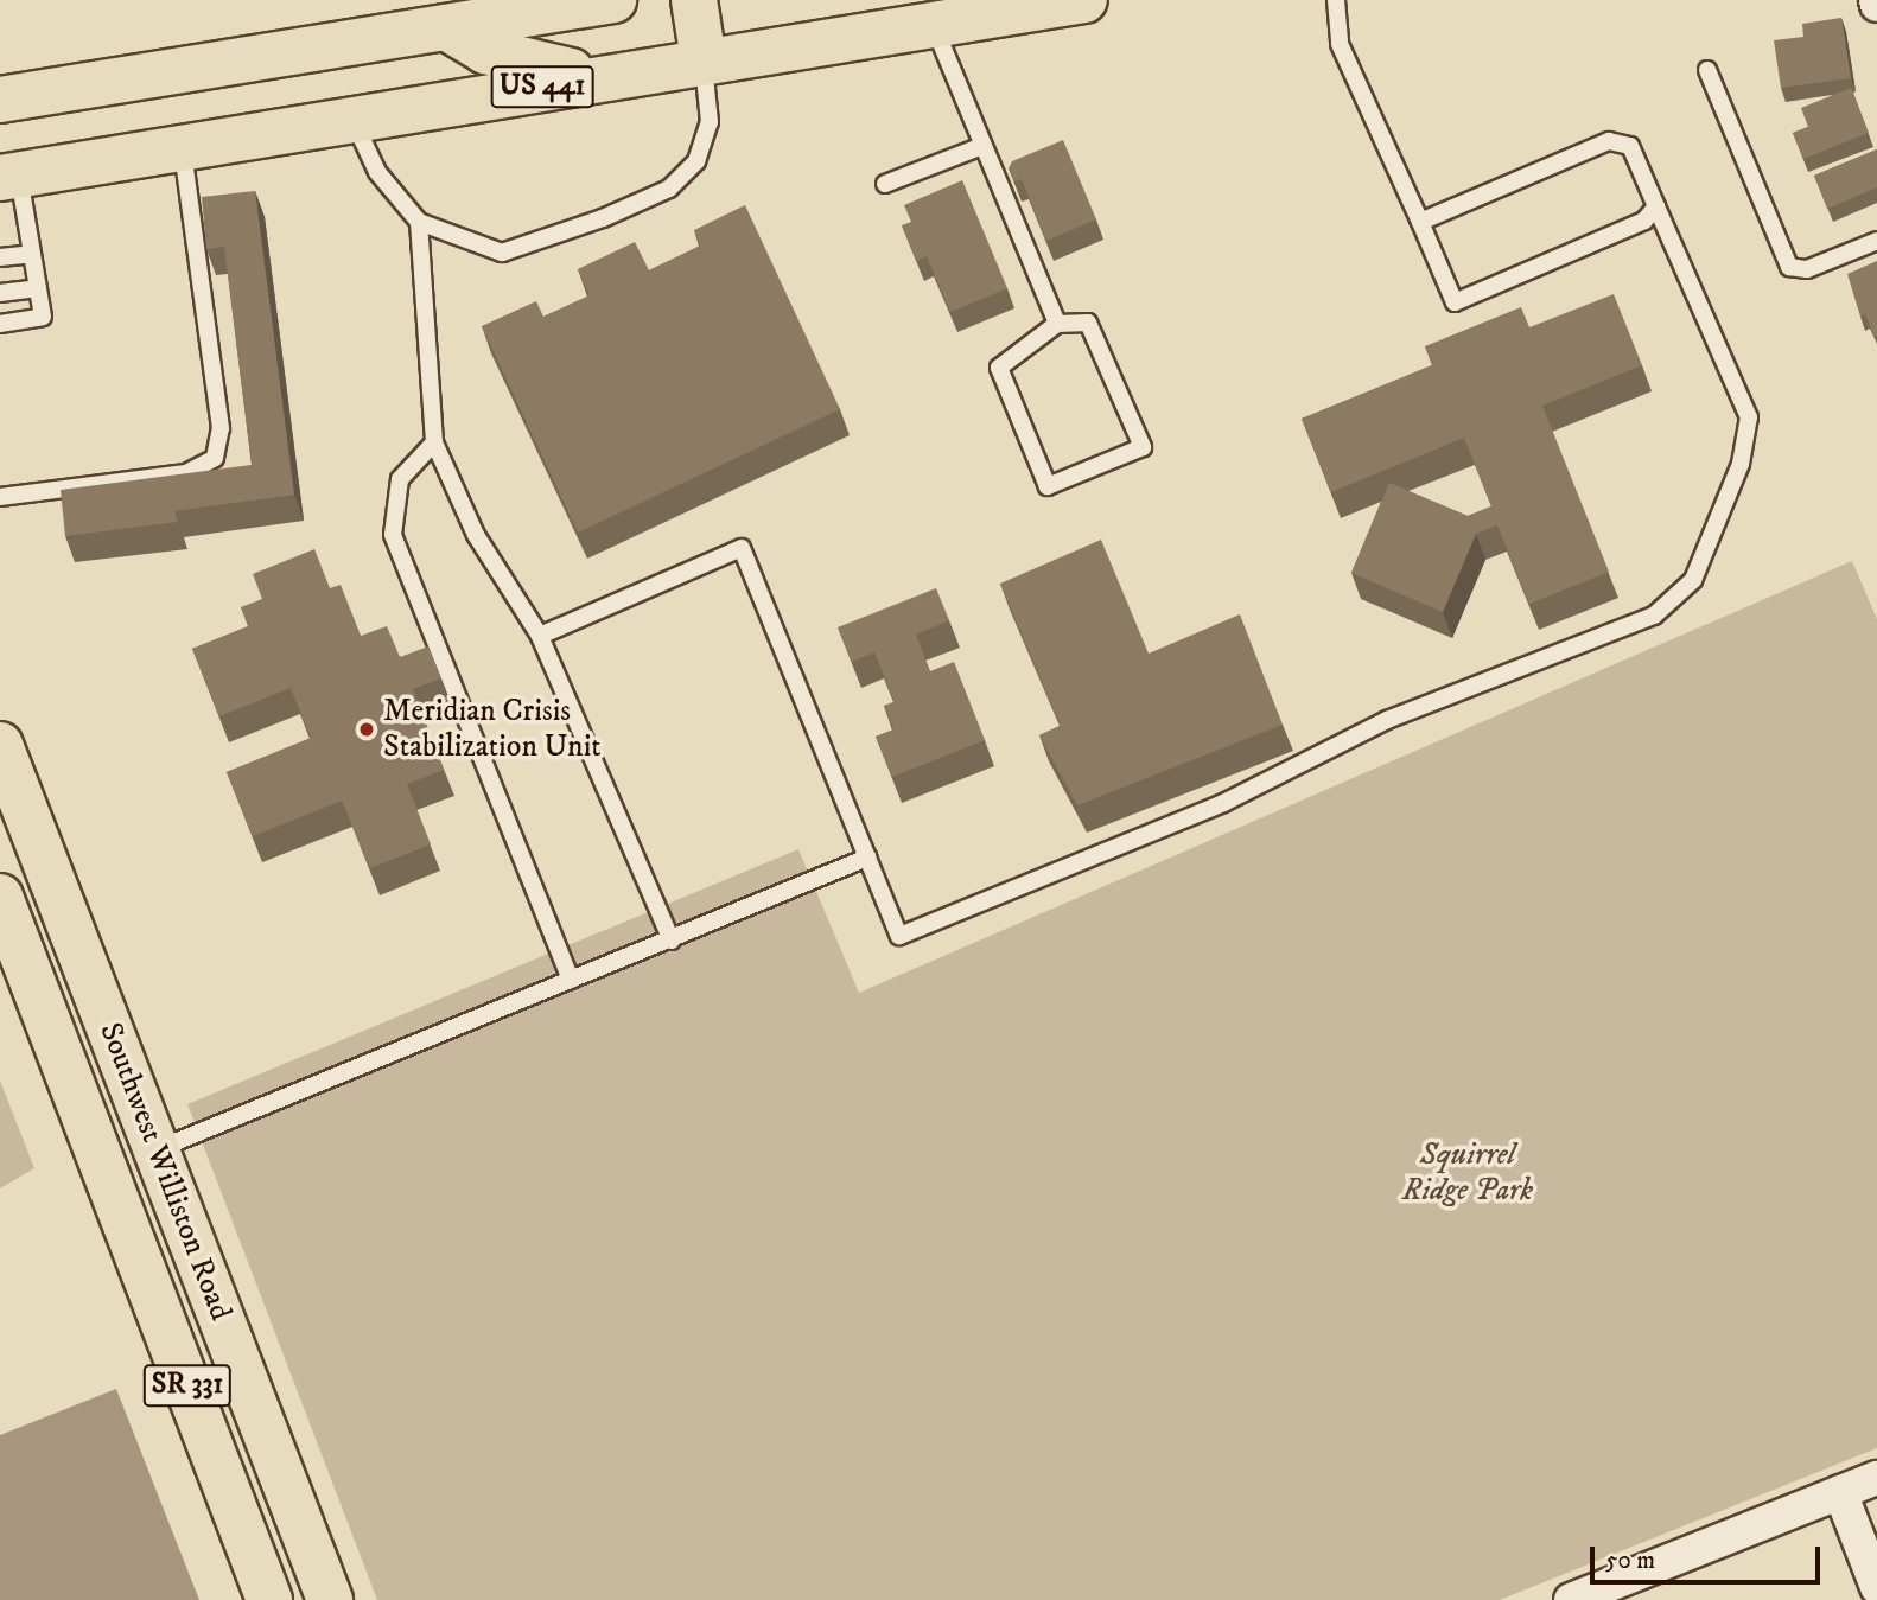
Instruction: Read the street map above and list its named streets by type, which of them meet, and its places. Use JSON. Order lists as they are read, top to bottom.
{
  "streets": {
    "main road": ["US 441", "Southwest Williston Road", "SR 331"]
  },
  "parks": ["Squirrel Ridge Park"],
  "places": ["Meridian Crisis Stabilization Unit"],
  "scale_bar": "50 m"
}
